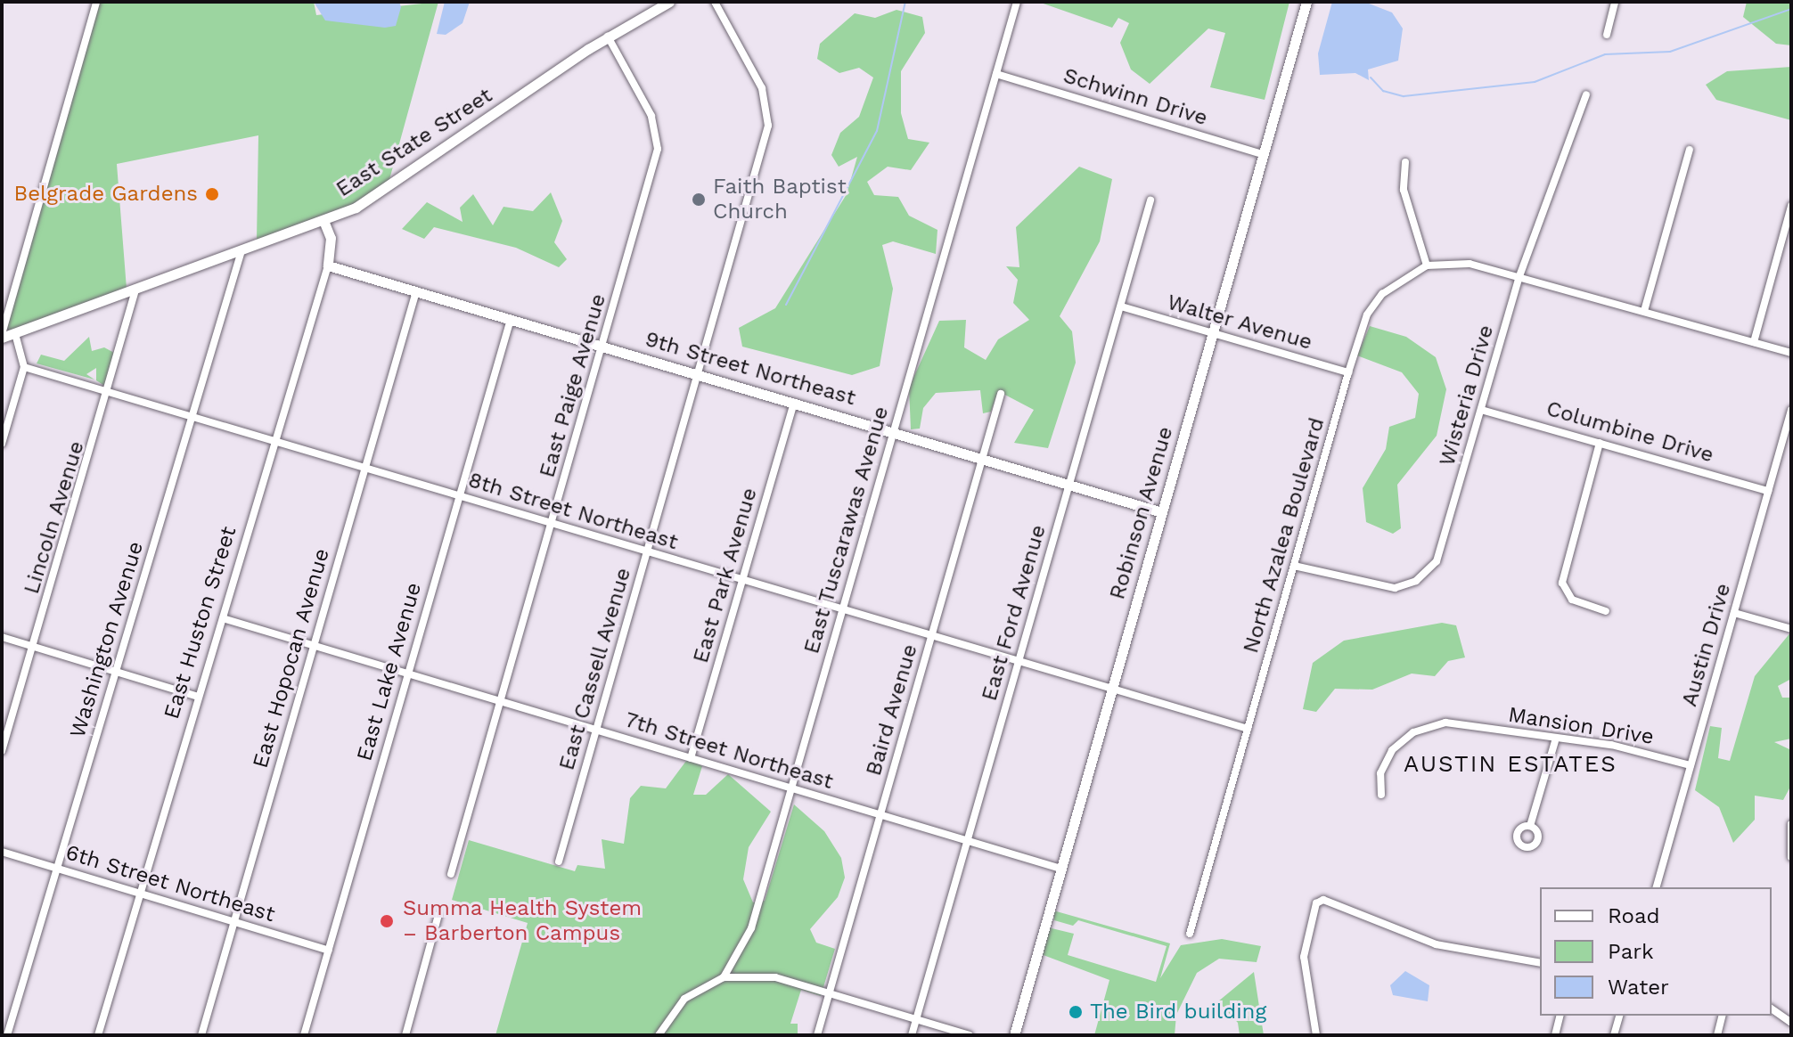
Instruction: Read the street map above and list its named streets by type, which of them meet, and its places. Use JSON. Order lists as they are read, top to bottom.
{
  "streets": {
    "street": [
      "Schwinn Drive",
      "East State Street",
      "Walter Avenue",
      "9th Street Northeast",
      "East Paige Avenue",
      "Wisteria Drive",
      "Columbine Drive",
      "8th Street Northeast",
      "Robinson Avenue",
      "Lincoln Avenue",
      "East Tuscarawas Avenue",
      "North Azalea Boulevard",
      "East Park Avenue",
      "East Ford Avenue",
      "East Huston Street",
      "Washington Avenue",
      "Austin Drive",
      "East Hopocan Avenue",
      "East Cassell Avenue",
      "East Lake Avenue",
      "Baird Avenue",
      "Mansion Drive",
      "7th Street Northeast",
      "6th Street Northeast"
    ]
  },
  "crossings": [
    ["Schwinn Drive", "Robinson Avenue"],
    ["Schwinn Drive", "East Tuscarawas Avenue"],
    ["East State Street", "East Paige Avenue"],
    ["East State Street", "Lincoln Avenue"],
    ["East State Street", "East Huston Street"],
    ["East State Street", "Washington Avenue"],
    ["Walter Avenue", "Robinson Avenue"],
    ["Walter Avenue", "North Azalea Boulevard"],
    ["Walter Avenue", "East Ford Avenue"],
    ["9th Street Northeast", "East Paige Avenue"],
    ["9th Street Northeast", "Robinson Avenue"],
    ["9th Street Northeast", "East Tuscarawas Avenue"],
    ["9th Street Northeast", "East Park Avenue"],
    ["9th Street Northeast", "East Ford Avenue"],
    ["9th Street Northeast", "East Huston Street"],
    ["9th Street Northeast", "East Hopocan Avenue"],
    ["9th Street Northeast", "East Cassell Avenue"],
    ["9th Street Northeast", "East Lake Avenue"],
    ["9th Street Northeast", "Baird Avenue"],
    ["East Paige Avenue", "8th Street Northeast"],
    ["East Paige Avenue", "7th Street Northeast"],
    ["Wisteria Drive", "Columbine Drive"],
    ["Wisteria Drive", "North Azalea Boulevard"],
    ["Columbine Drive", "Austin Drive"],
    ["8th Street Northeast", "Robinson Avenue"],
    ["8th Street Northeast", "Lincoln Avenue"],
    ["8th Street Northeast", "East Tuscarawas Avenue"],
    ["8th Street Northeast", "North Azalea Boulevard"],
    ["8th Street Northeast", "East Park Avenue"],
    ["8th Street Northeast", "East Ford Avenue"],
    ["8th Street Northeast", "East Huston Street"],
    ["8th Street Northeast", "Washington Avenue"],
    ["8th Street Northeast", "East Hopocan Avenue"],
    ["8th Street Northeast", "East Cassell Avenue"],
    ["8th Street Northeast", "East Lake Avenue"],
    ["8th Street Northeast", "Baird Avenue"],
    ["Robinson Avenue", "7th Street Northeast"],
    ["East Tuscarawas Avenue", "7th Street Northeast"],
    ["East Park Avenue", "7th Street Northeast"],
    ["East Ford Avenue", "7th Street Northeast"],
    ["East Huston Street", "7th Street Northeast"],
    ["East Huston Street", "6th Street Northeast"],
    ["Washington Avenue", "6th Street Northeast"],
    ["Austin Drive", "Mansion Drive"],
    ["East Hopocan Avenue", "7th Street Northeast"],
    ["East Hopocan Avenue", "6th Street Northeast"],
    ["East Cassell Avenue", "7th Street Northeast"],
    ["East Lake Avenue", "7th Street Northeast"],
    ["East Lake Avenue", "6th Street Northeast"],
    ["Baird Avenue", "7th Street Northeast"]
  ],
  "districts": ["AUSTIN ESTATES"],
  "places": [
    "Belgrade Gardens",
    "Faith Baptist Church",
    "Summa Health System – Barberton Campus",
    "The Bird building"
  ],
  "legend": ["Road", "Park", "Water"]
}
